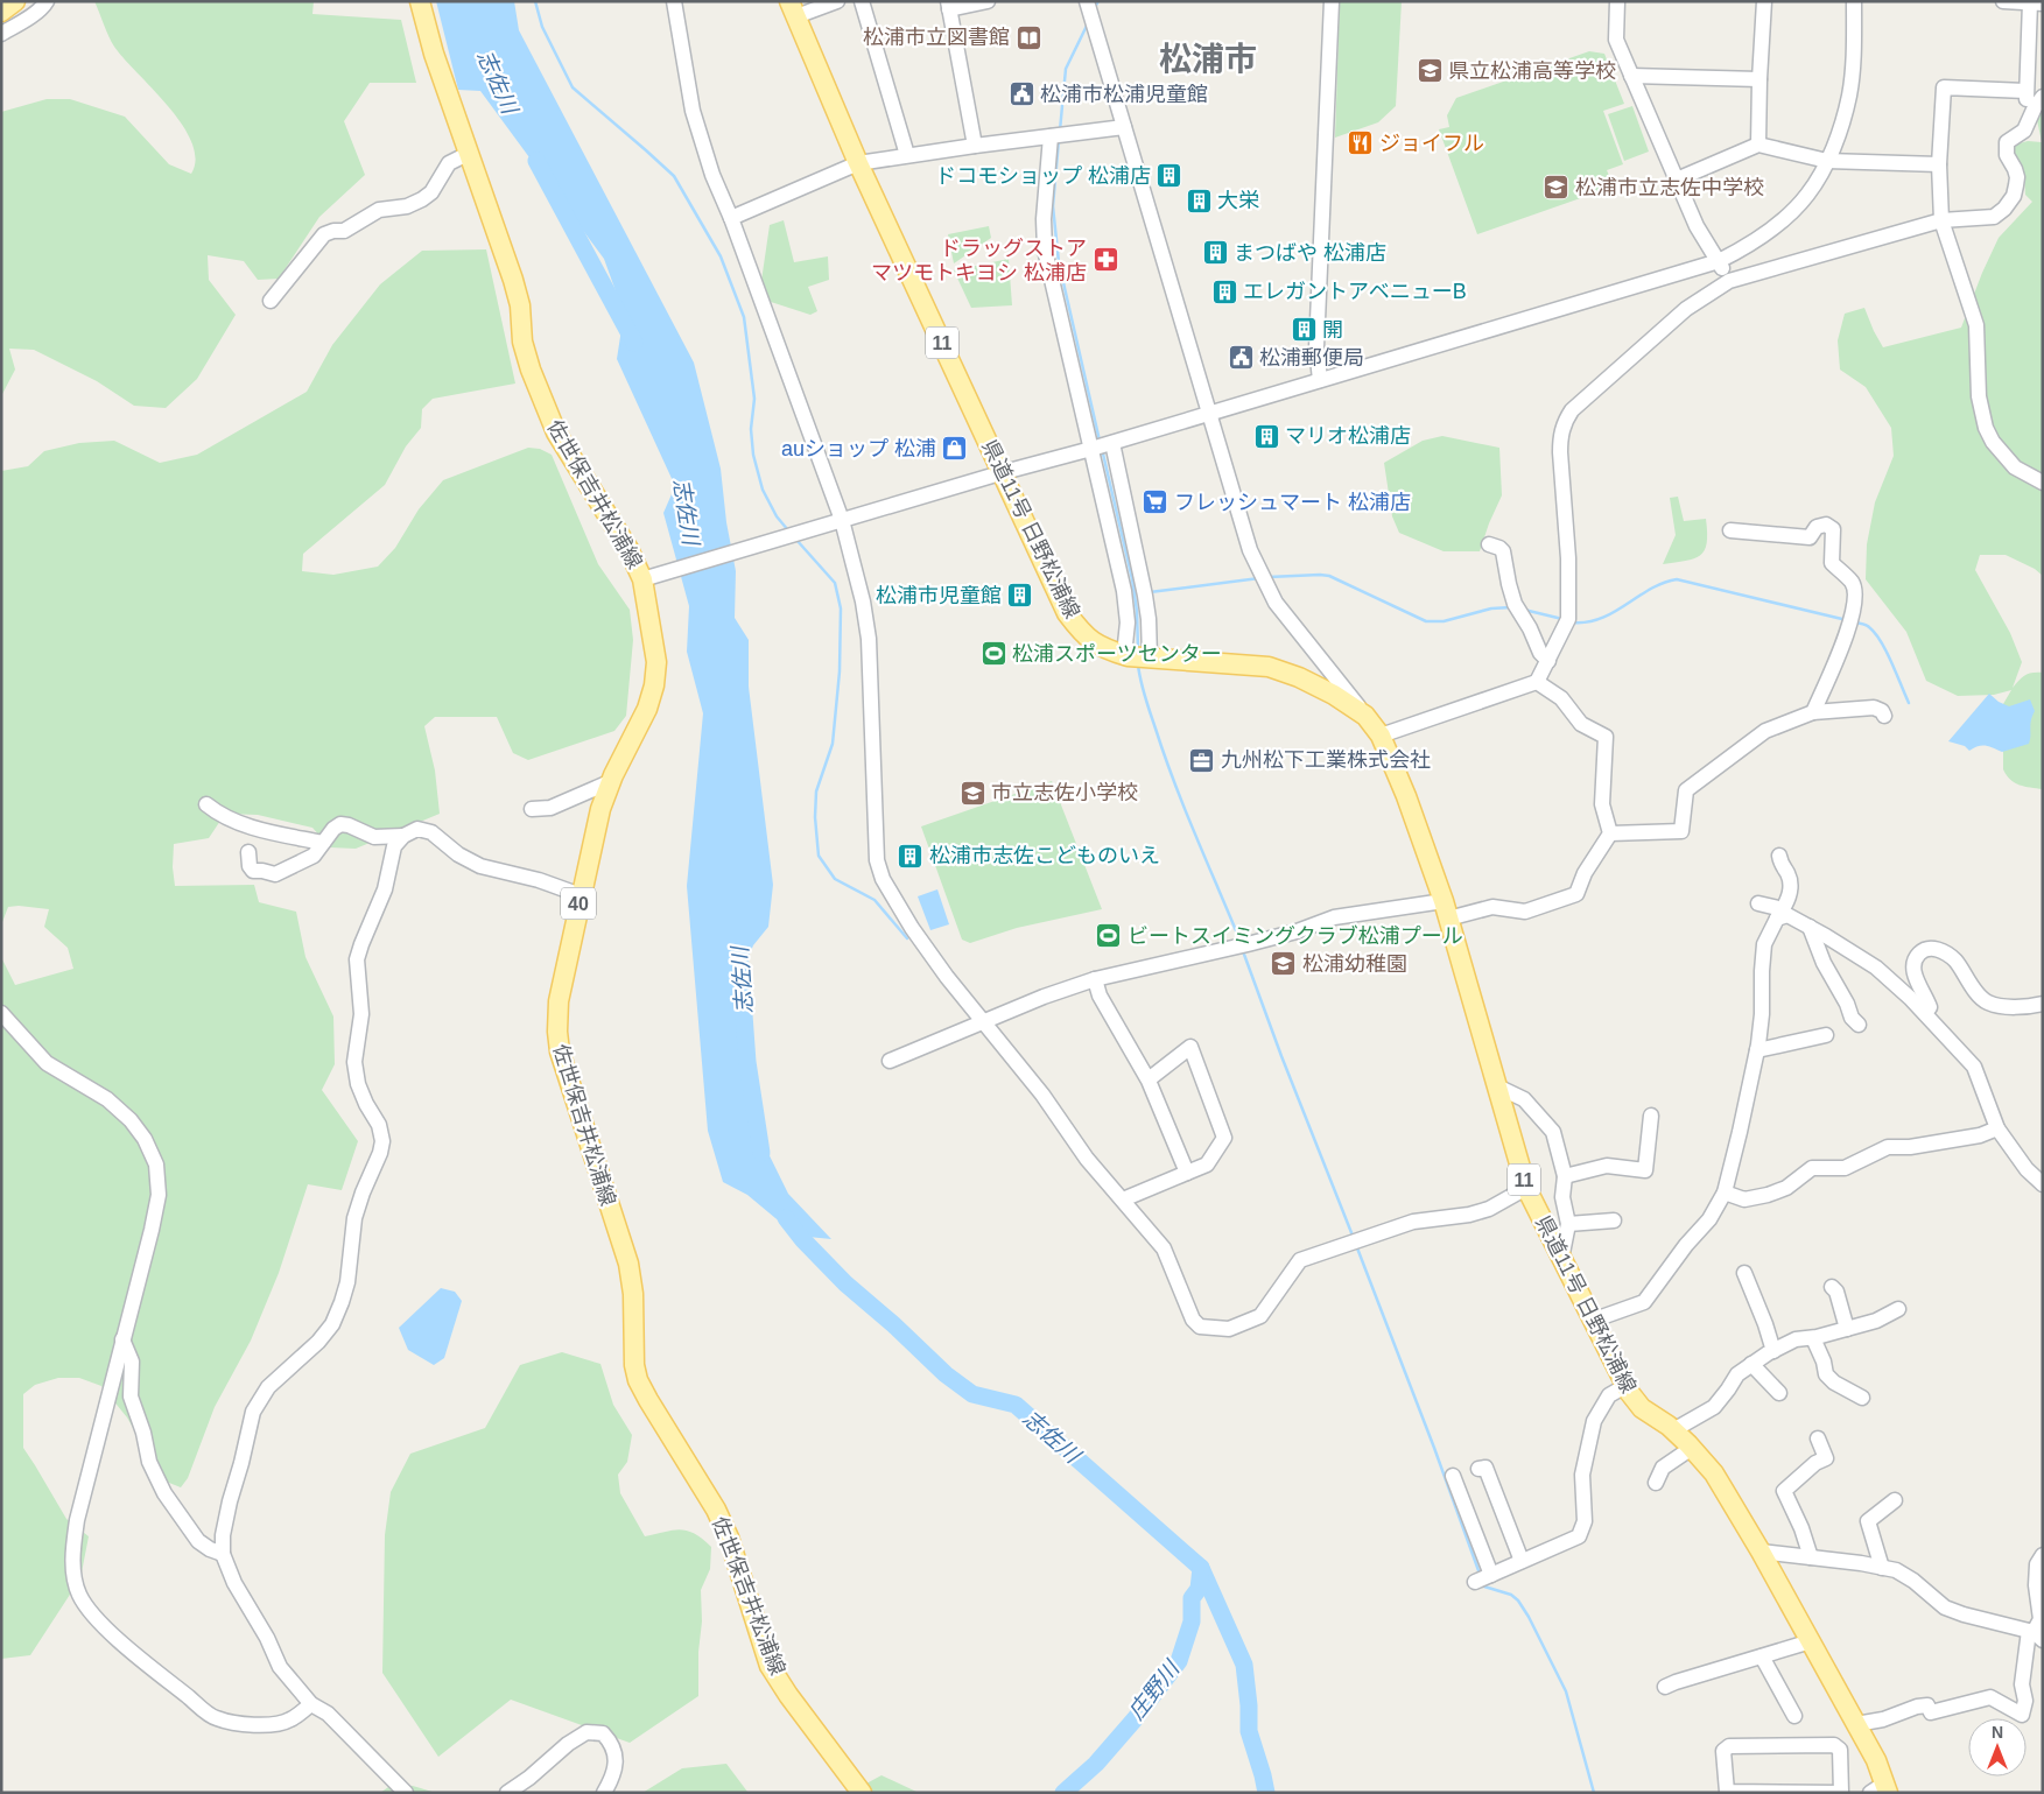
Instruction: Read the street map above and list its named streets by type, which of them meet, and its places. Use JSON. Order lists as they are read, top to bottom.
{
  "streets": {
    "main road": [
      "11",
      "佐世保吉井松浦線",
      "県道11号 日野松浦線",
      "40"
    ]
  },
  "districts": ["松浦市"],
  "water": ["志佐川", "庄野川"],
  "places": {
    "library": ["松浦市立図書館"],
    "school or university": [
      "県立松浦高等学校",
      "松浦市立志佐中学校",
      "市立志佐小学校",
      "松浦幼稚園"
    ],
    "public building": ["松浦市松浦児童館", "松浦郵便局"],
    "restaurant": ["ジョイフル"],
    "building": [
      "ドコモショップ 松浦店",
      "大栄",
      "まつばや 松浦店",
      "エレガントアベニューB",
      "開",
      "マリオ松浦店",
      "松浦市児童館",
      "松浦市志佐こどものいえ"
    ],
    "pharmacy": ["ドラッグストア マツモトキヨシ 松浦店"],
    "shop": ["auショップ 松浦"],
    "supermarket": ["フレッシュマート 松浦店"],
    "sports": ["松浦スポーツセンター", "ビートスイミングクラブ松浦プール"],
    "office": ["九州松下工業株式会社"]
  },
  "north": "top"
}
